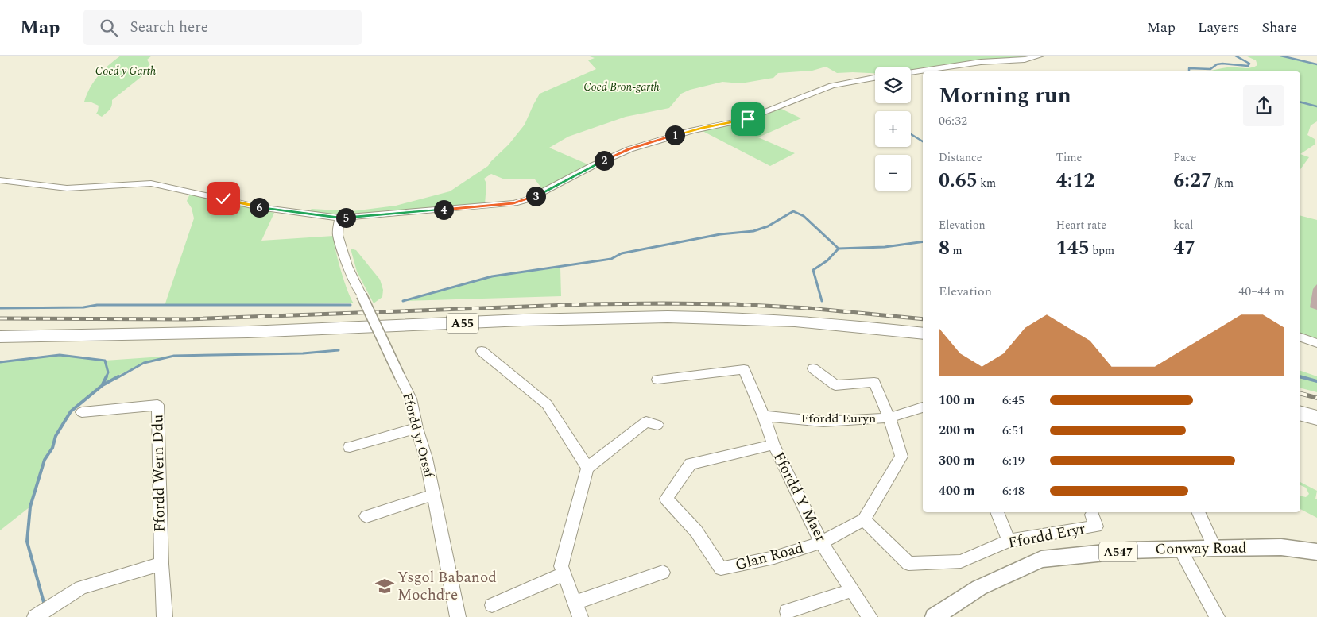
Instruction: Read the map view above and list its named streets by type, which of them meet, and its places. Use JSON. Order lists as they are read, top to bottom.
{
  "streets": {
    "highway": ["A55"],
    "main road": ["Conway Road", "A547"],
    "street": [
      "Ffordd Euryn",
      "Ffordd yr Orsaf",
      "Ffordd Wern Ddu",
      "Ffordd Y Maer",
      "Ffordd Eryr",
      "Glan Road"
    ]
  },
  "crossings": [
    ["Ffordd Euryn", "Ffordd Y Maer"],
    ["Ffordd Y Maer", "Glan Road"]
  ],
  "parks": ["Coed y Garth", "Coed Bron-garth"],
  "places": {
    "school or university": ["Ysgol Babanod Mochdre"]
  },
  "page": {
    "header": "Map",
    "search": "Search here",
    "nav": ["Map", "Layers", "Share"],
    "map_buttons": ["+", "−"],
    "heading": ["Morning run", "06:32"],
    "pins": [
      "1",
      "2",
      "3",
      "6",
      "4",
      "5"
    ],
    "stats": [
      ["Distance", "0.65 km"],
      ["Time", "4:12"],
      ["Pace", "6:27 /km"],
      ["Elevation", "8 m"],
      ["Heart rate", "145 bpm"],
      ["kcal", "47"]
    ],
    "chart": ["Elevation", "40–44 m"],
    "list": [
      {
        "name": "100 m",
        "note": "6:45"
      },
      {
        "name": "200 m",
        "note": "6:51"
      },
      {
        "name": "300 m",
        "note": "6:19"
      },
      {
        "name": "400 m",
        "note": "6:48"
      }
    ]
  }
}
